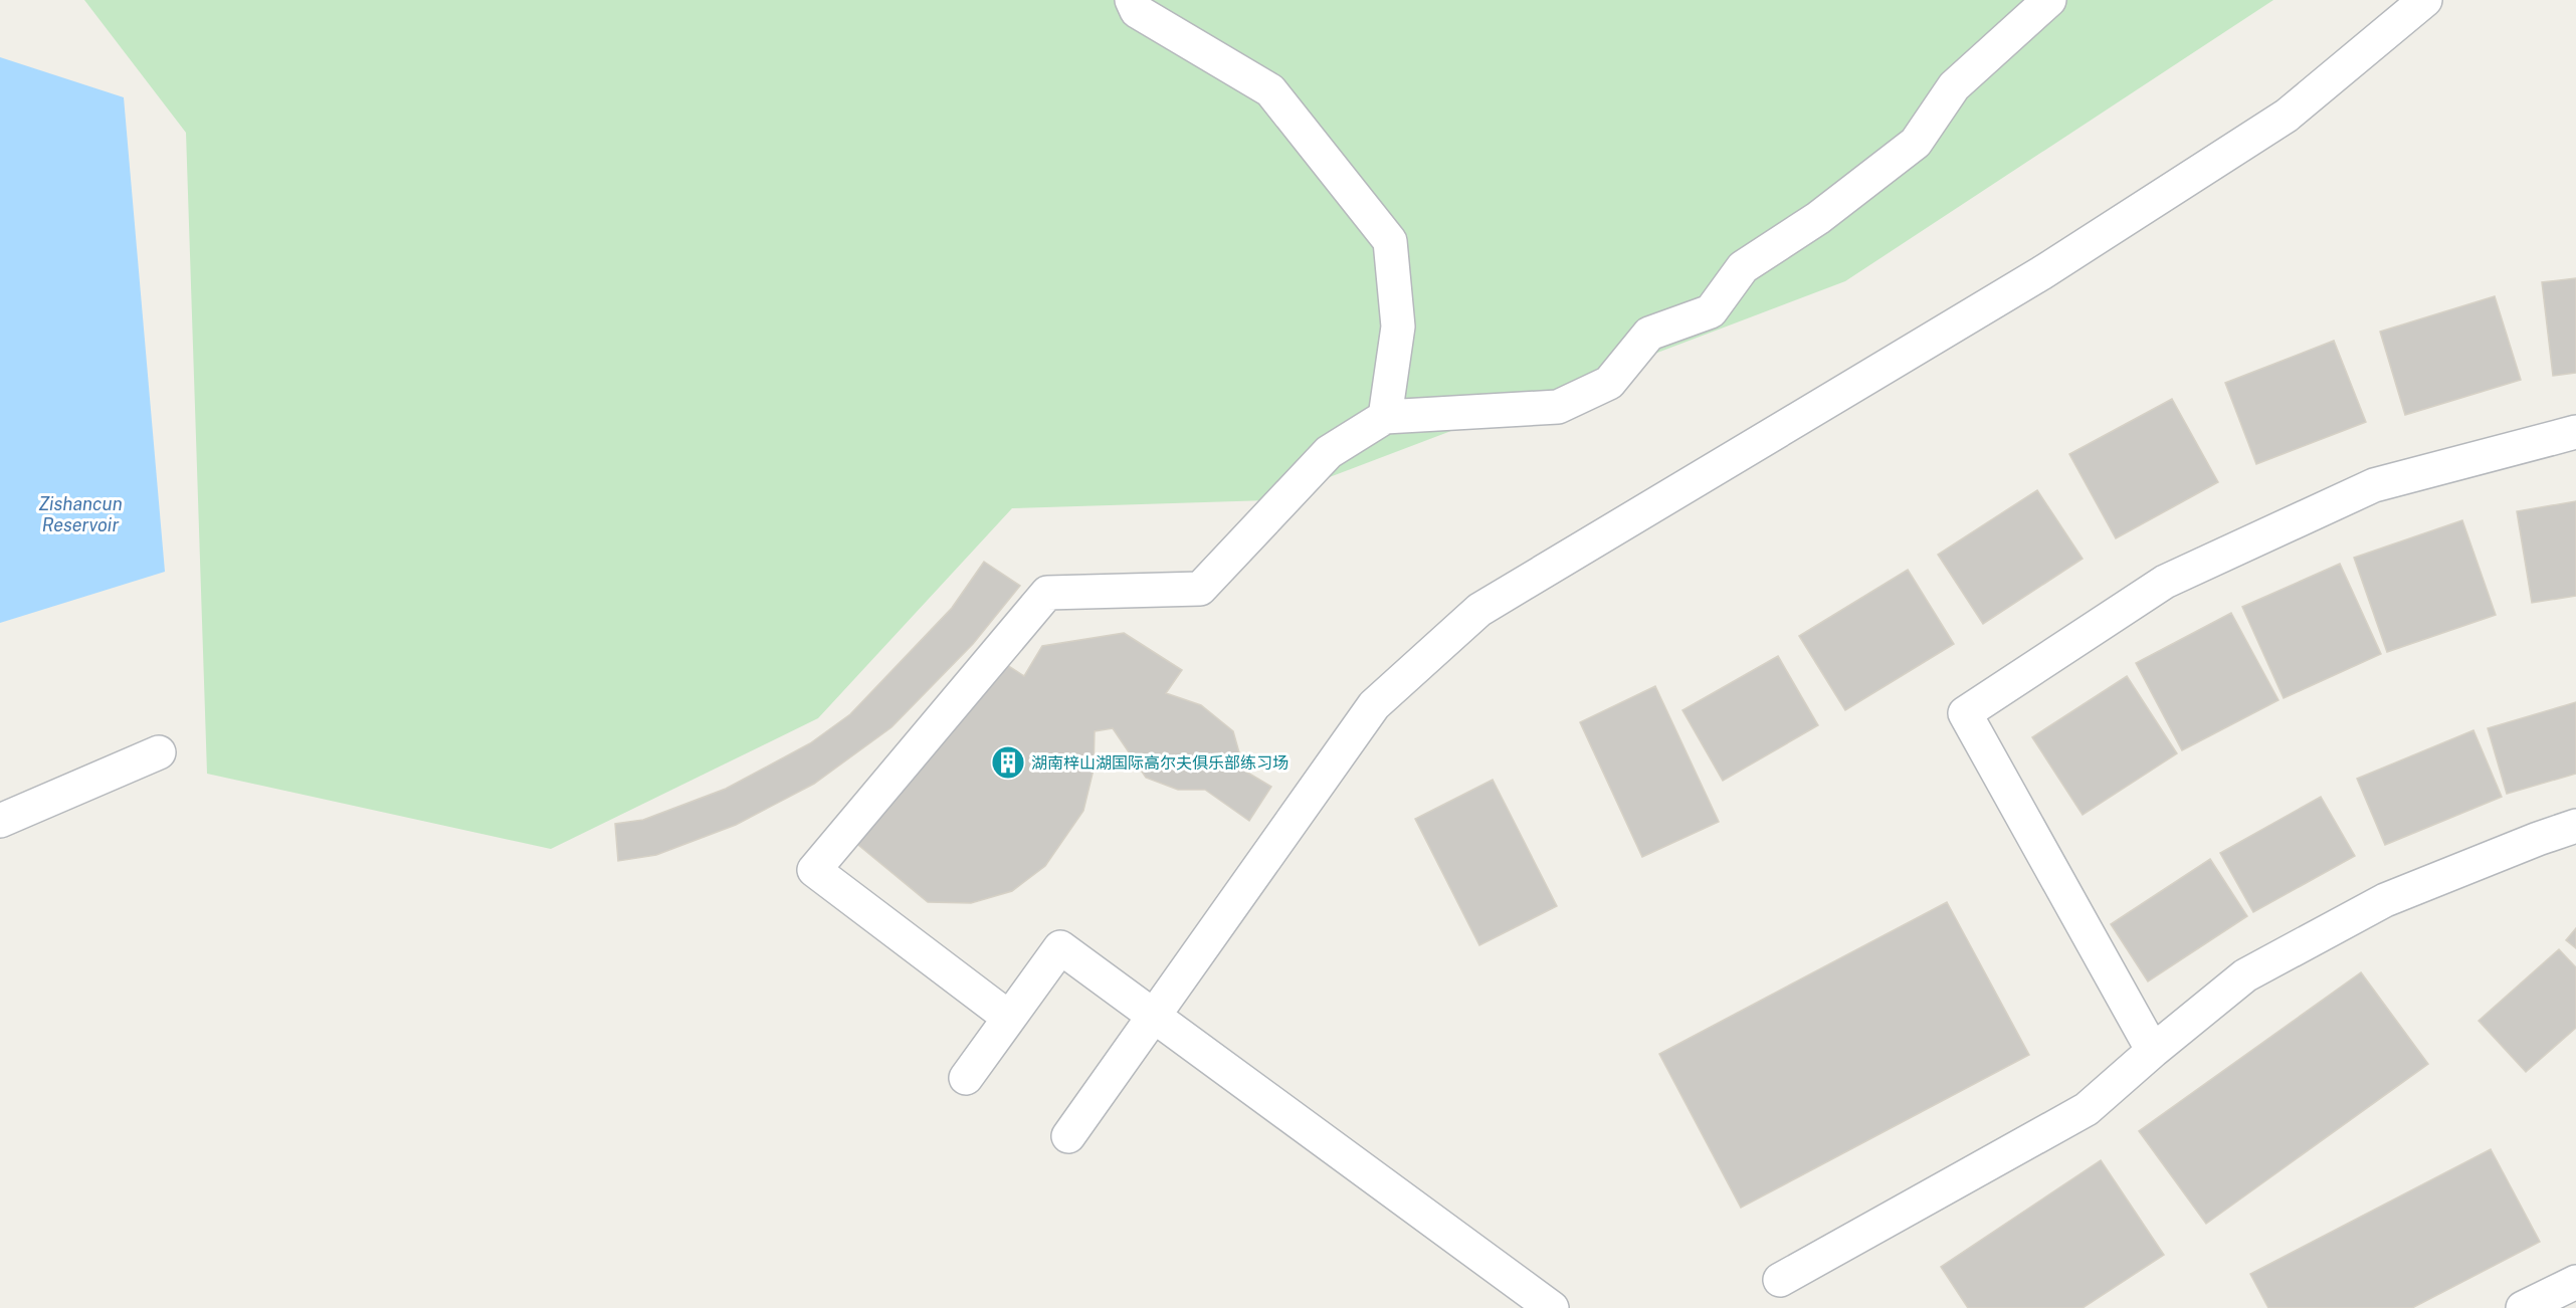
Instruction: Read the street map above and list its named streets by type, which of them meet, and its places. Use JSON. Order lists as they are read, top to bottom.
{
  "water": ["Zishancun Reservoir"],
  "places": {
    "building": ["湖南梓山湖国际高尔夫俱乐部练习场"]
  }
}
